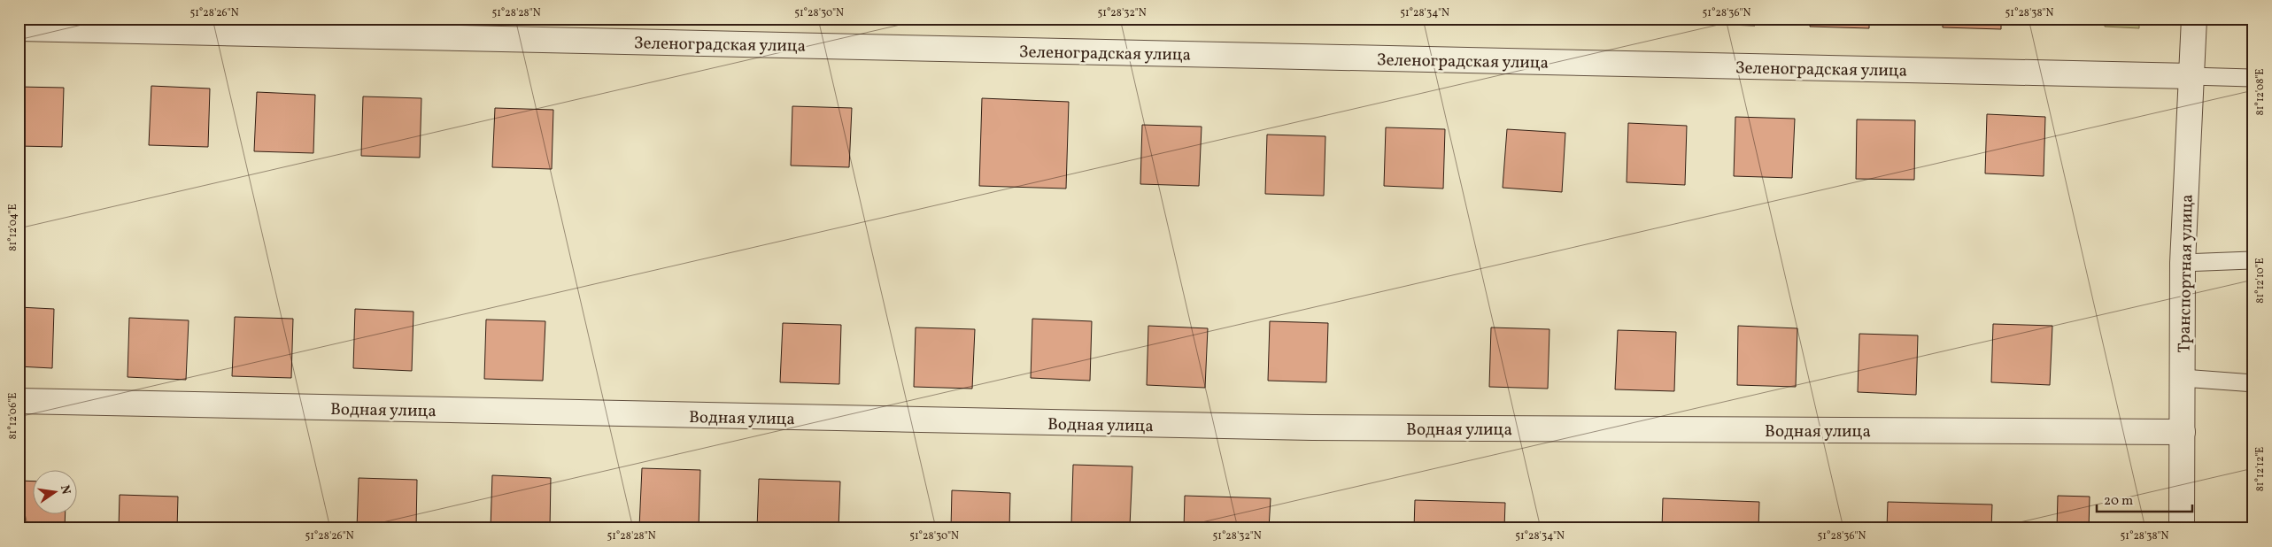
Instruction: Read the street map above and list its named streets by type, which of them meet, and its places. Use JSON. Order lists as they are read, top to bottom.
{
  "streets": {
    "street": ["Зеленоградская улица", "Транспортная улица", "Водная улица"]
  },
  "crossings": [
    ["Зеленоградская улица", "Транспортная улица"],
    ["Транспортная улица", "Водная улица"]
  ],
  "scale_bar": "20 m",
  "north": "right",
  "coordinates": [
    "51°28'26\"N",
    "51°28'28\"N",
    "51°28'30\"N",
    "51°28'32\"N",
    "51°28'34\"N",
    "51°28'36\"N",
    "51°28'38\"N",
    "81°12'08\"E",
    "81°12'04\"E",
    "81°12'10\"E",
    "81°12'06\"E",
    "81°12'12\"E"
  ]
}
